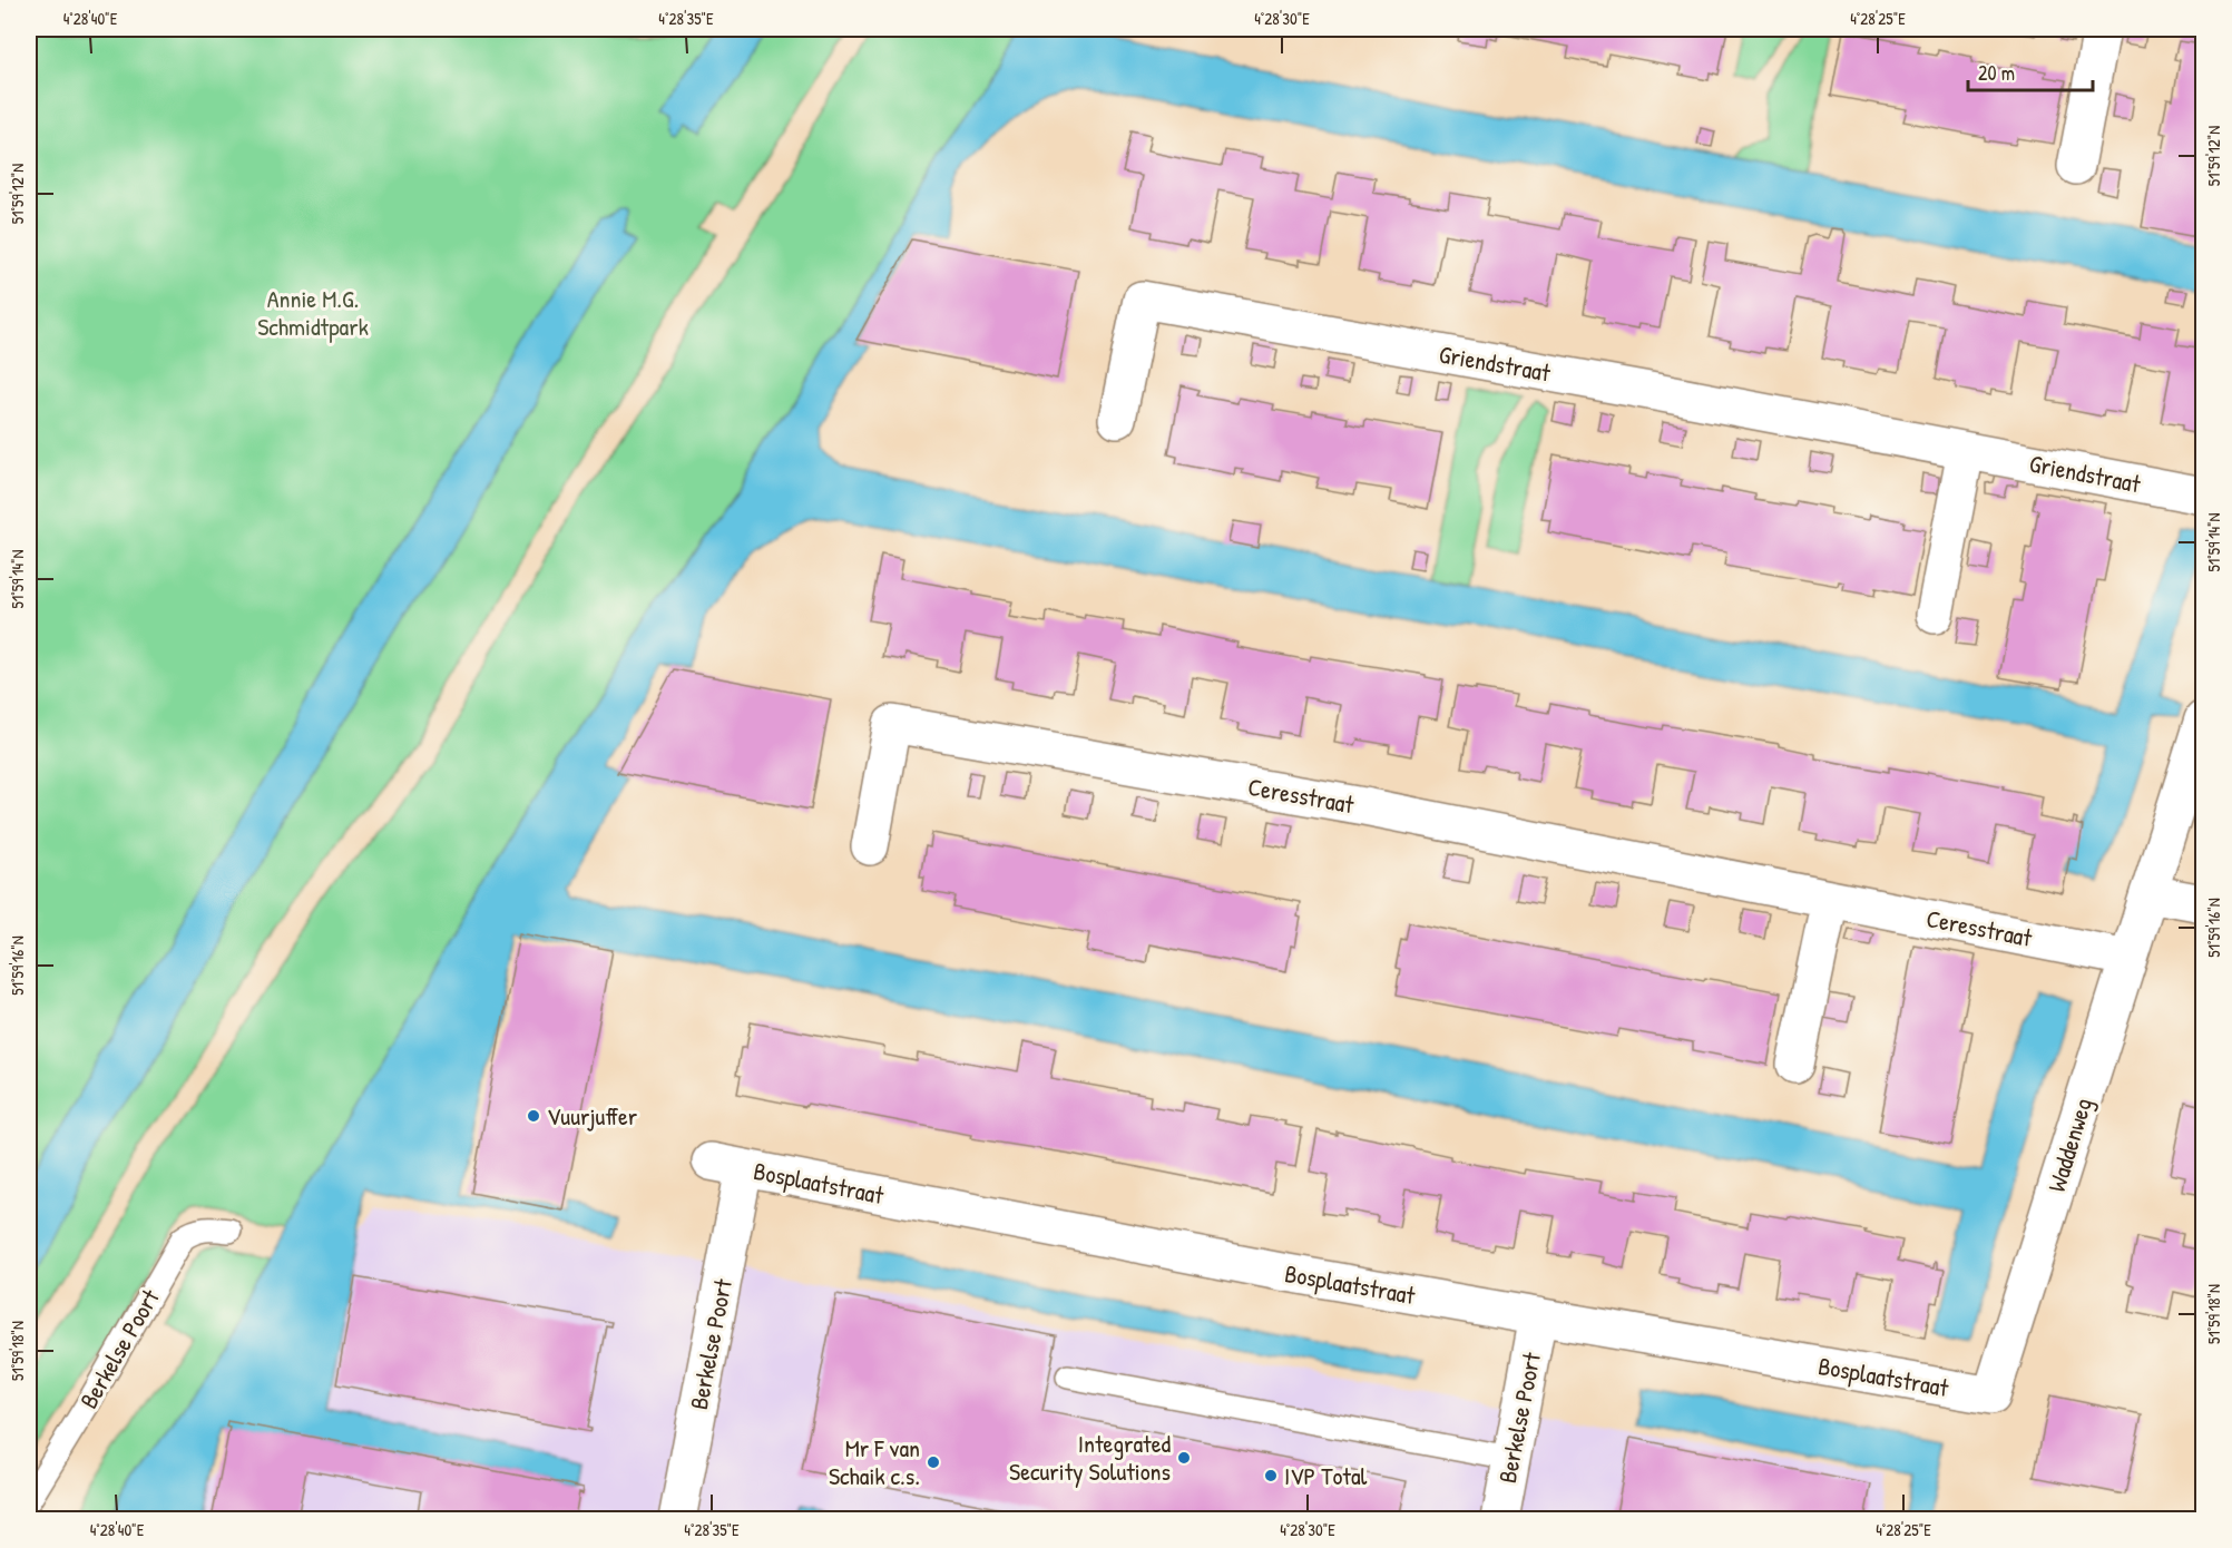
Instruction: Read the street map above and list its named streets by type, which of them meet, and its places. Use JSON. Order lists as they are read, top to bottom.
{
  "streets": {
    "street": [
      "Griendstraat",
      "Ceresstraat",
      "Waddenweg",
      "Bosplaatstraat",
      "Berkelse Poort"
    ]
  },
  "crossings": [
    ["Ceresstraat", "Waddenweg"],
    ["Waddenweg", "Bosplaatstraat"],
    ["Bosplaatstraat", "Berkelse Poort"]
  ],
  "parks": ["Annie M.G. Schmidtpark"],
  "places": [
    "Vuurjuffer",
    "Integrated Security Solutions",
    "Mr F van Schaik c.s.",
    "IVP Total"
  ],
  "scale_bar": "20 m",
  "coordinates": [
    "4°28'40\"E",
    "4°28'35\"E",
    "4°28'30\"E",
    "4°28'25\"E",
    "51°59'12\"N",
    "51°59'14\"N",
    "51°59'16\"N",
    "51°59'18\"N"
  ]
}
